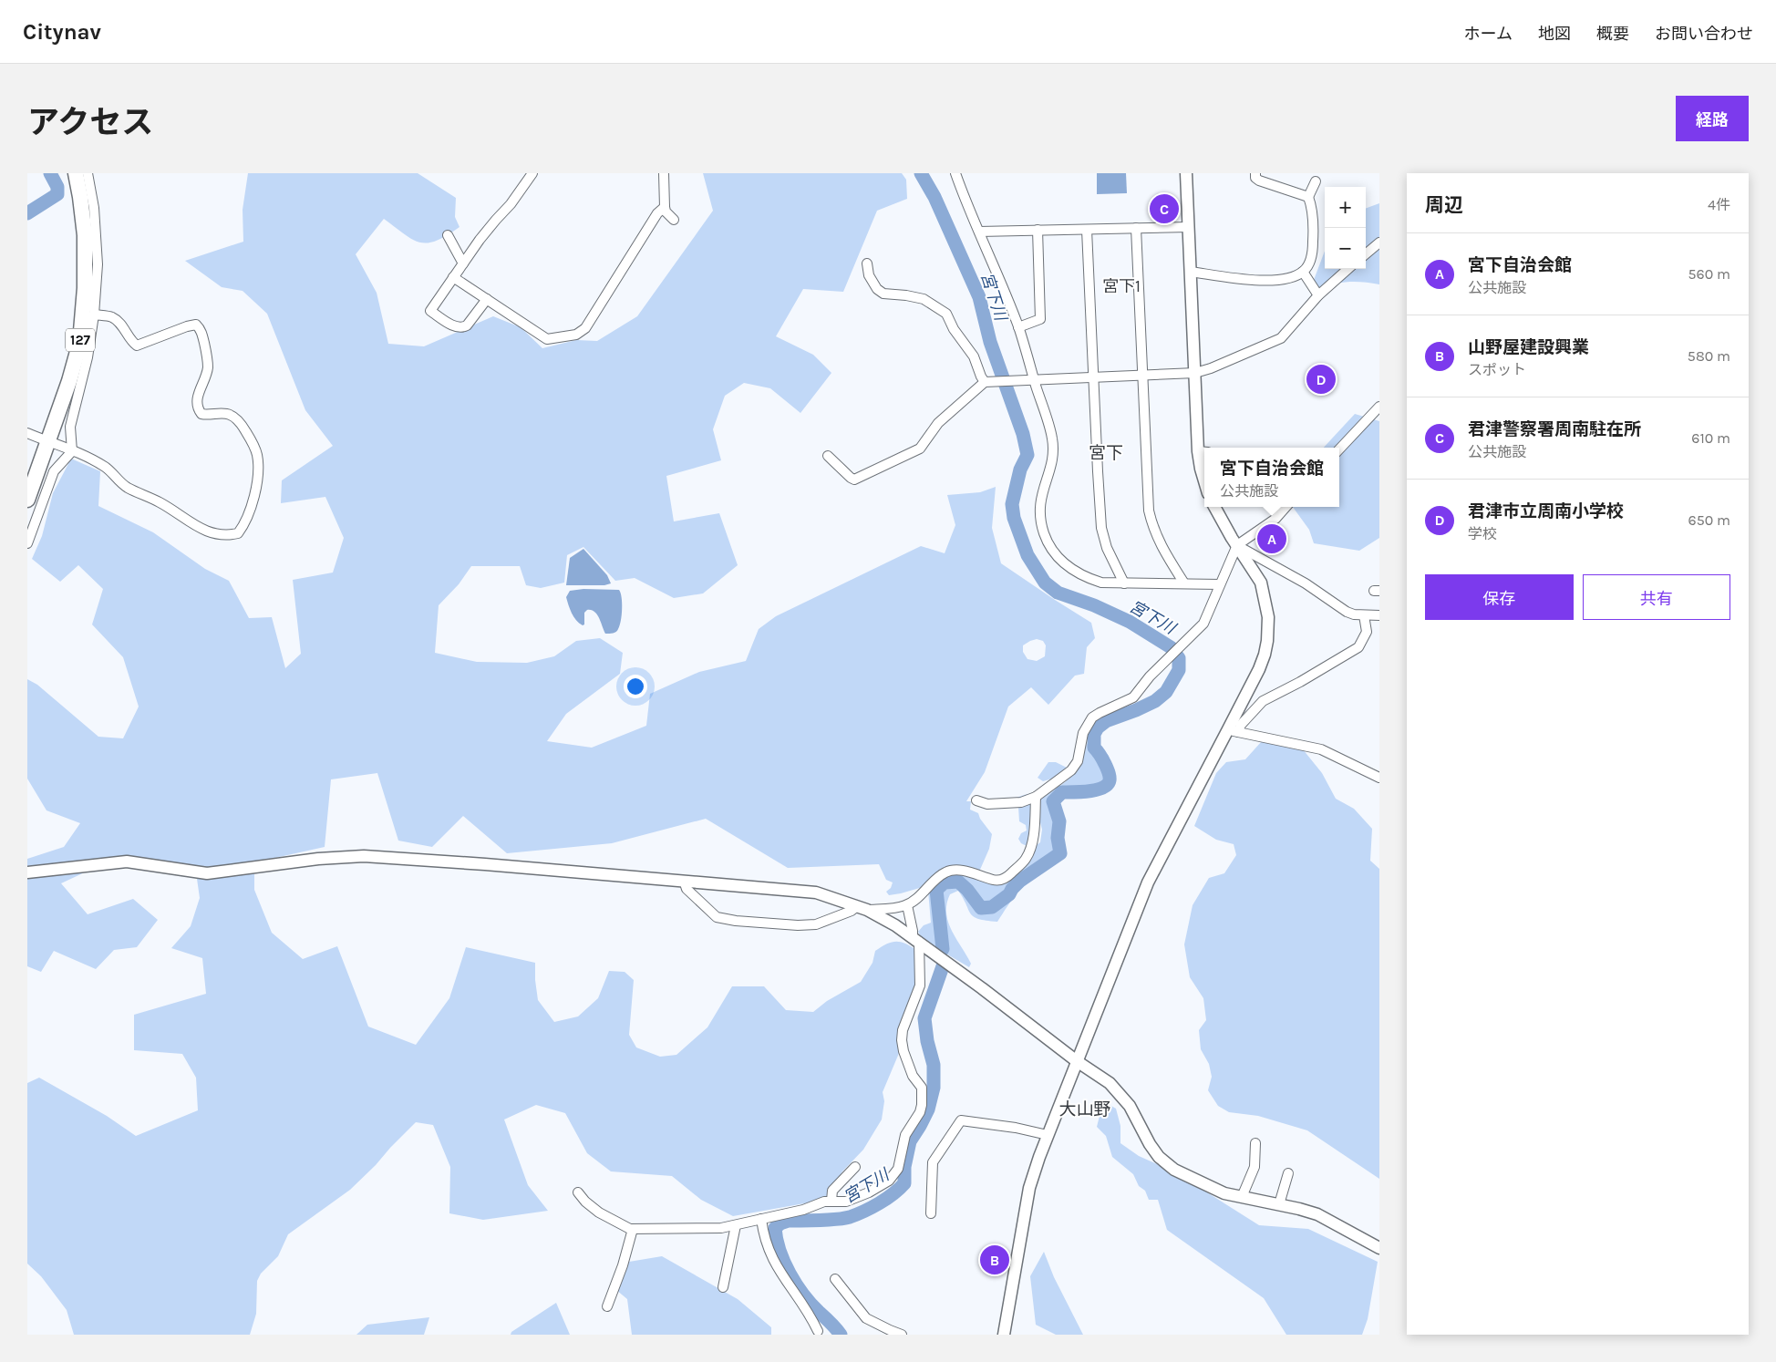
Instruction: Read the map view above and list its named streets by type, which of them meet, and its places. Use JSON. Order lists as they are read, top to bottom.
{
  "streets": {
    "highway": ["127"]
  },
  "districts": ["宮下1", "宮下", "大山野"],
  "water": ["宮下川"],
  "page": {
    "header": "Citynav",
    "nav": [
      "ホーム",
      "地図",
      "概要",
      "お問い合わせ"
    ],
    "title": "アクセス",
    "buttons": [
      "経路",
      ["保存", "共有"]
    ],
    "heading": ["周辺", "4件"],
    "map_buttons": ["+", "−"],
    "pins": [
      "C",
      "D",
      "A",
      "B"
    ],
    "list": [
      {
        "mark": "A",
        "name": "宮下自治会館",
        "note": "公共施設",
        "value": "560 m"
      },
      {
        "mark": "B",
        "name": "山野屋建設興業",
        "note": "スポット",
        "value": "580 m"
      },
      {
        "mark": "C",
        "name": "君津警察署周南駐在所",
        "note": "公共施設",
        "value": "610 m"
      },
      {
        "mark": "D",
        "name": "君津市立周南小学校",
        "note": "学校",
        "value": "650 m"
      }
    ],
    "popup": ["宮下自治会館", "公共施設"]
  }
}
